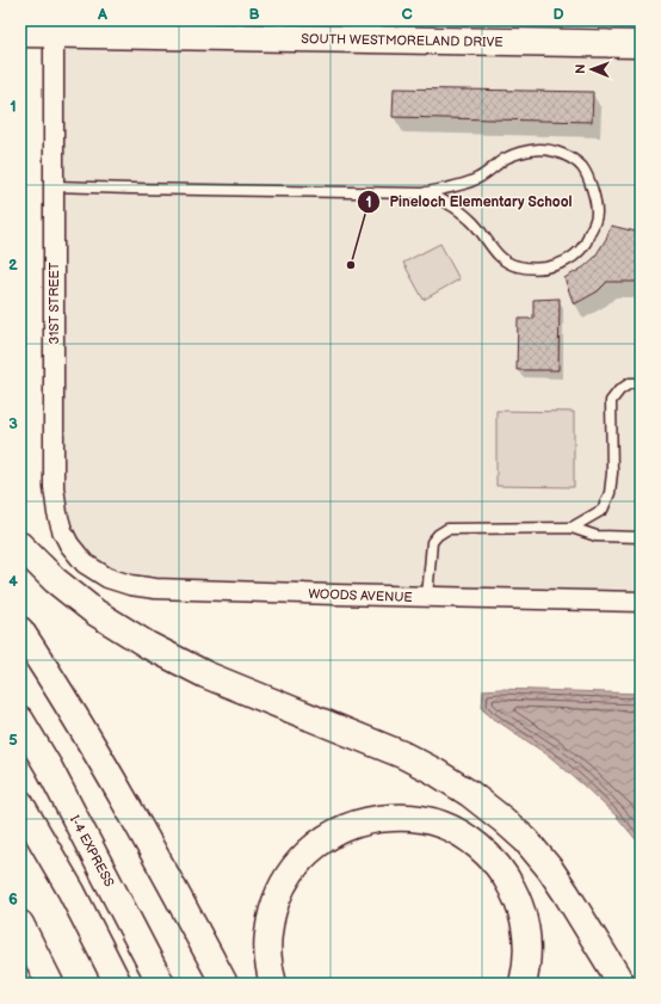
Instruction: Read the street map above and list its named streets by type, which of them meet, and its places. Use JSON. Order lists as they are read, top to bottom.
{
  "streets": {
    "main road": ["SOUTH WESTMORELAND DRIVE", "I-4 EXPRESS"],
    "street": ["31ST STREET", "WOODS AVENUE"]
  },
  "crossings": [
    ["SOUTH WESTMORELAND DRIVE", "31ST STREET"],
    ["31ST STREET", "WOODS AVENUE"]
  ],
  "places": ["Pineloch Elementary School"],
  "north": "left",
  "grid": {
    "columns": [
      "A",
      "B",
      "C",
      "D"
    ],
    "rows": [
      "1",
      "2",
      "3",
      "4",
      "5",
      "6"
    ]
  }
}
